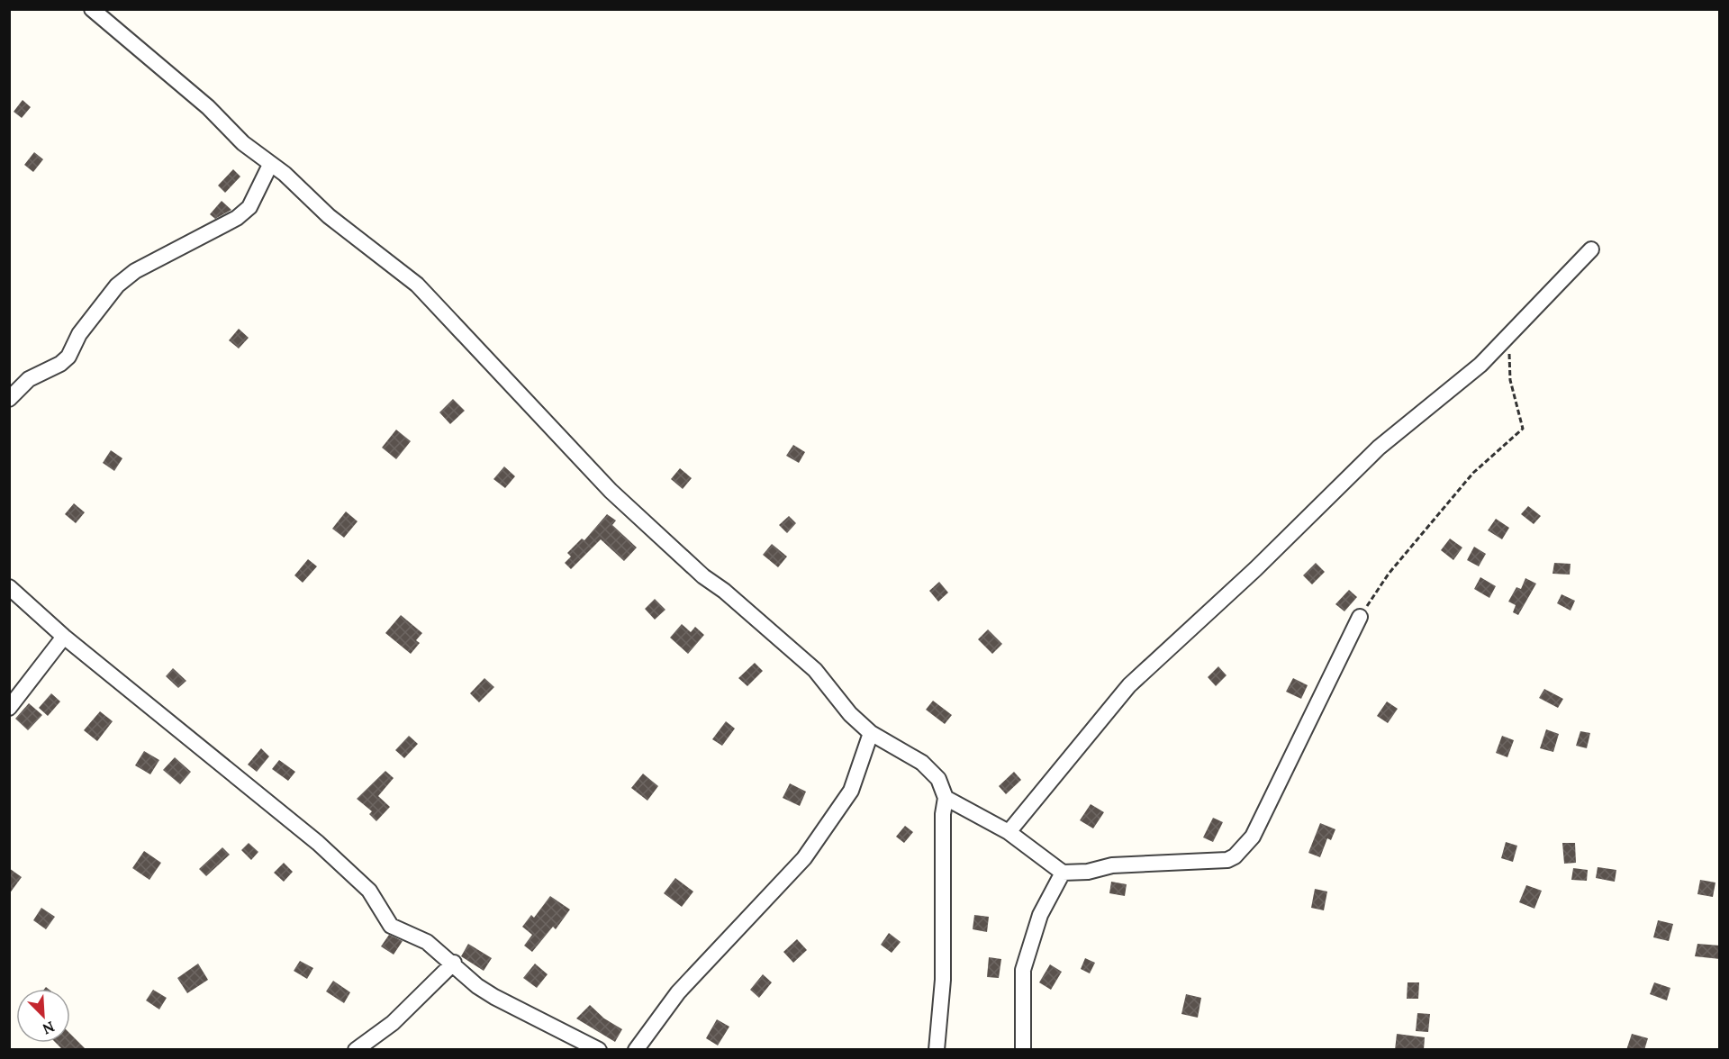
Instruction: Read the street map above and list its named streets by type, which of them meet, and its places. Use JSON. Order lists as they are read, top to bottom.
{
  "north": "bottom right"
}
